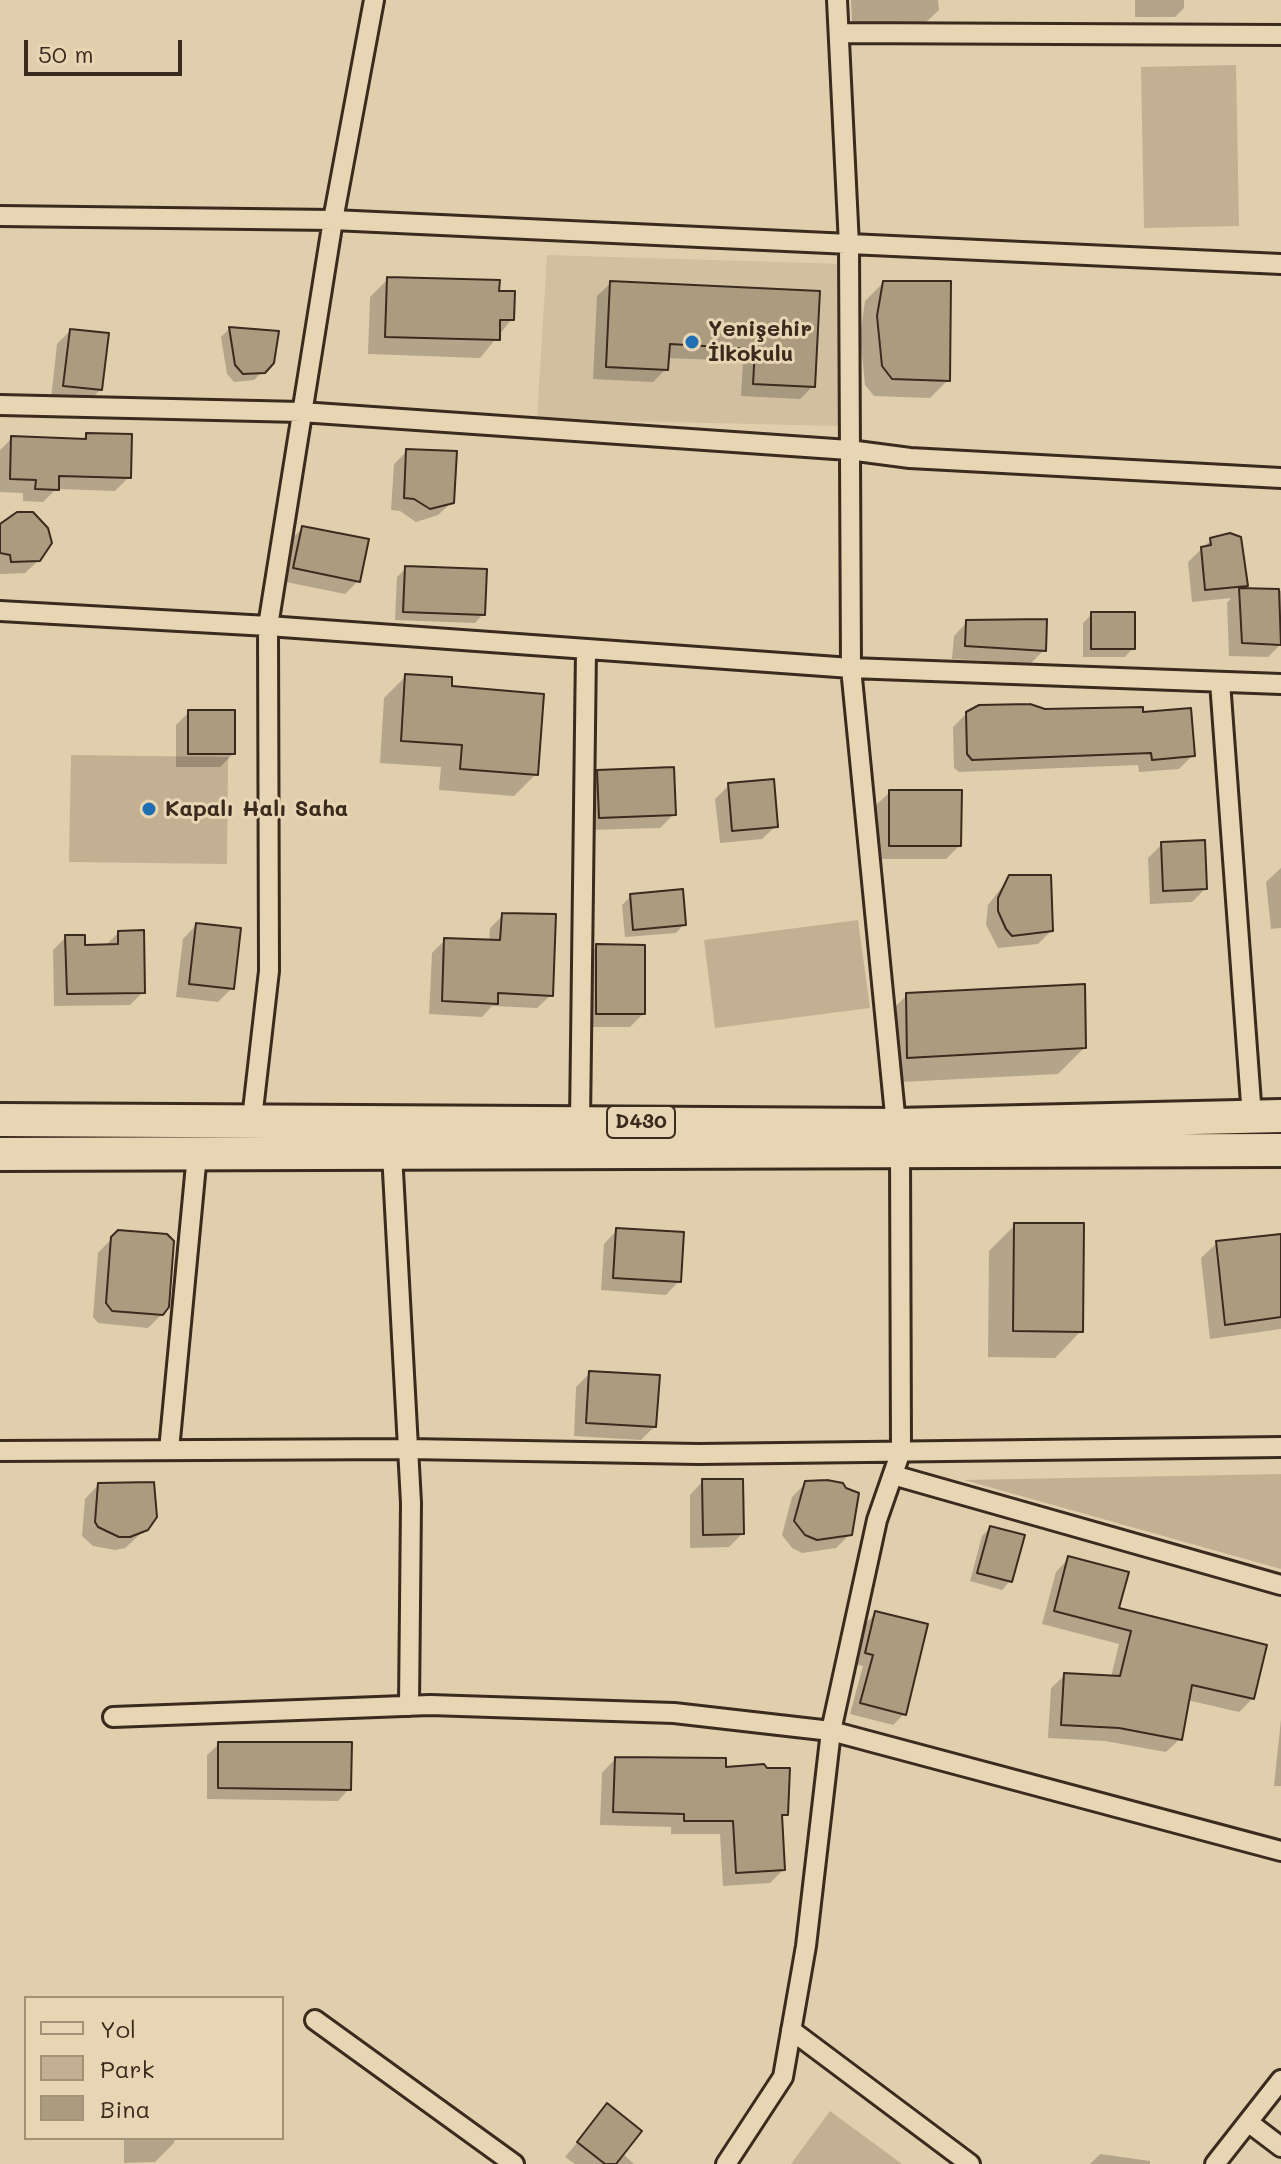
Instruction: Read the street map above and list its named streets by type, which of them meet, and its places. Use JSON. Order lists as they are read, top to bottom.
{
  "streets": {
    "highway": ["D430"]
  },
  "places": ["Yenişehir İlkokulu", "Kapalı Halı Saha"],
  "legend": ["Yol", "Park", "Bina"],
  "scale_bar": "50 m"
}
